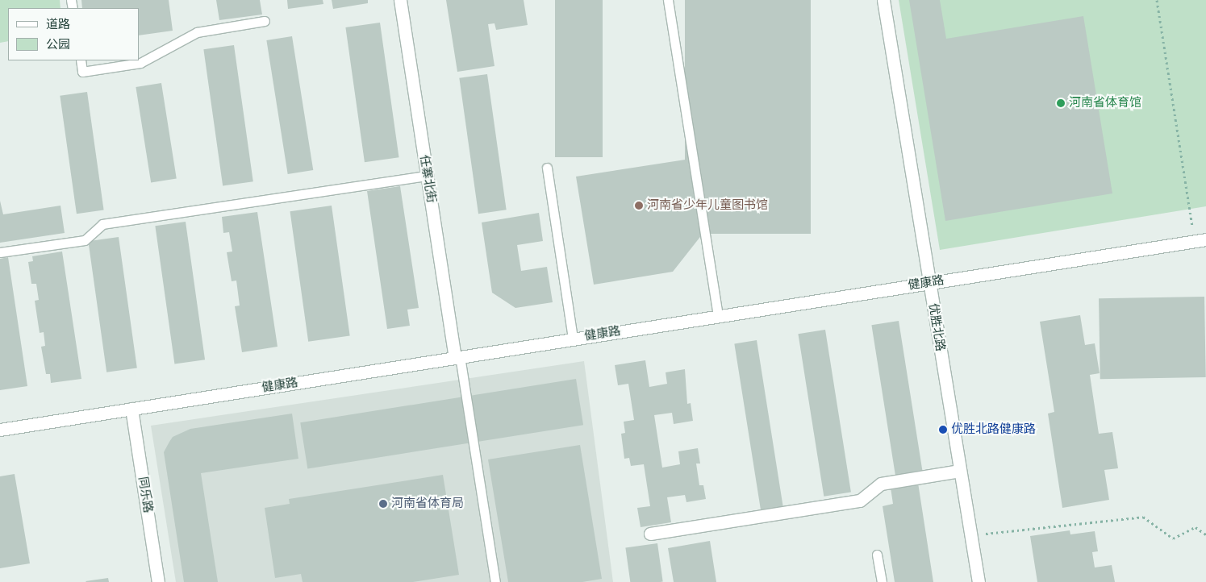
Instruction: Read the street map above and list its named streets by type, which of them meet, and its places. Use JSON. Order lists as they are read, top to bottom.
{
  "streets": {
    "street": [
      "任寨北街",
      "健康路",
      "优胜北路",
      "同乐路"
    ]
  },
  "crossings": [
    ["任寨北街", "健康路"],
    ["健康路", "优胜北路"],
    ["健康路", "同乐路"]
  ],
  "places": [
    "河南省体育馆",
    "河南省少年儿童图书馆",
    "优胜北路健康路",
    "河南省体育局"
  ],
  "legend": ["道路", "公园"]
}
